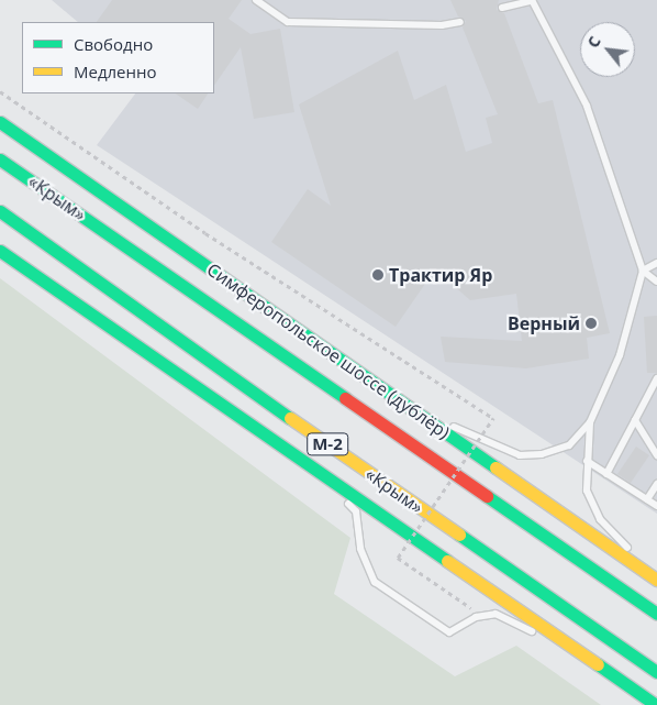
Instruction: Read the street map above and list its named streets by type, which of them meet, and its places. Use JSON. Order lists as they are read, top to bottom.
{
  "streets": {
    "main road": ["«Крым»", "Симферопольское шоссе (дублёр)", "М-2"]
  },
  "places": ["Трактир Яр", "Верный"],
  "legend": ["Свободно", "Медленно"],
  "north": "top left"
}
